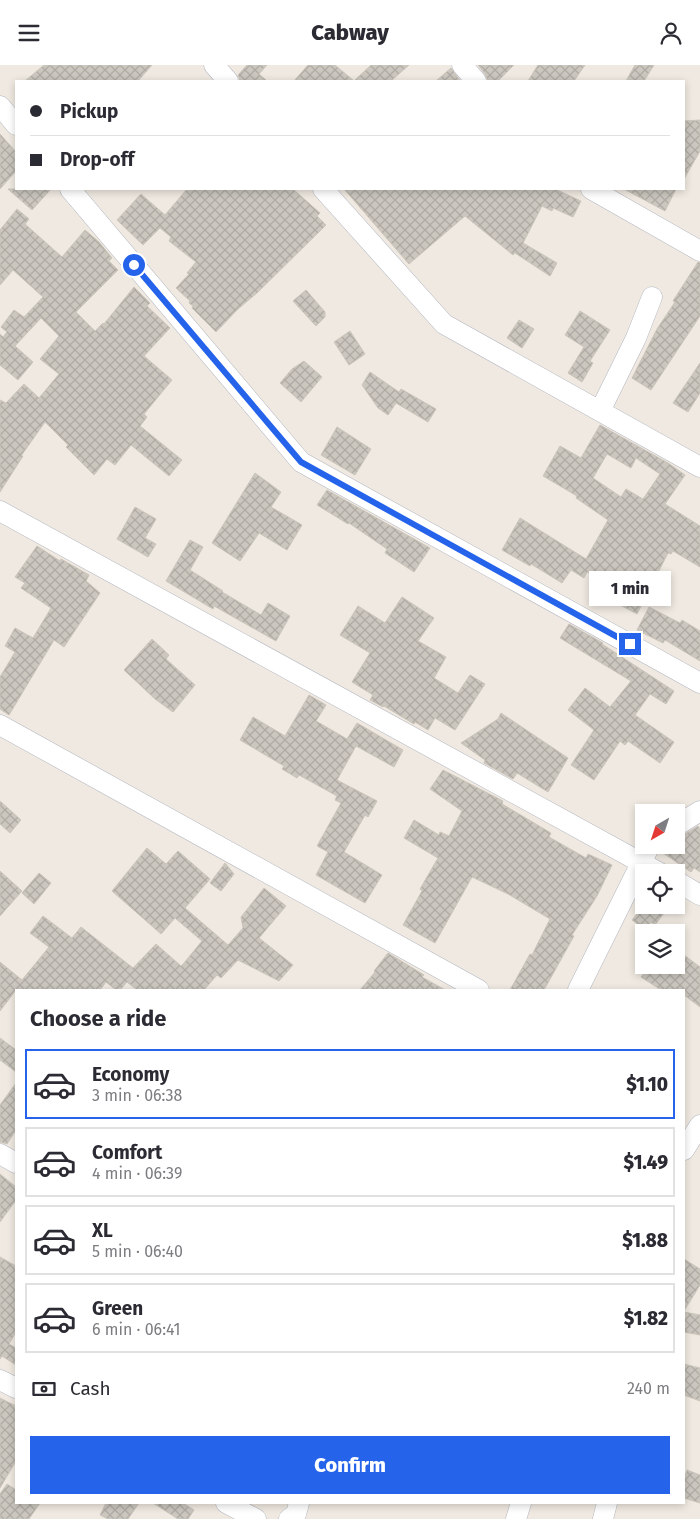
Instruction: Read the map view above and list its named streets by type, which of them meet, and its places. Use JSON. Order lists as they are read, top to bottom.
{
  "north": "bottom left",
  "page": {
    "header": "Cabway",
    "banner": ["Pickup", "Drop-off"],
    "bubble": "1 min",
    "heading": "Choose a ride",
    "list": [
      {
        "name": "Economy",
        "note": "3 min · 06:38",
        "value": "$1.10"
      },
      {
        "name": "Comfort",
        "note": "4 min · 06:39",
        "value": "$1.49"
      },
      {
        "name": "XL",
        "note": "5 min · 06:40",
        "value": "$1.88"
      },
      {
        "name": "Green",
        "note": "6 min · 06:41",
        "value": "$1.82"
      }
    ],
    "pay": ["Cash", "240 m"],
    "buttons": "Confirm"
  }
}
